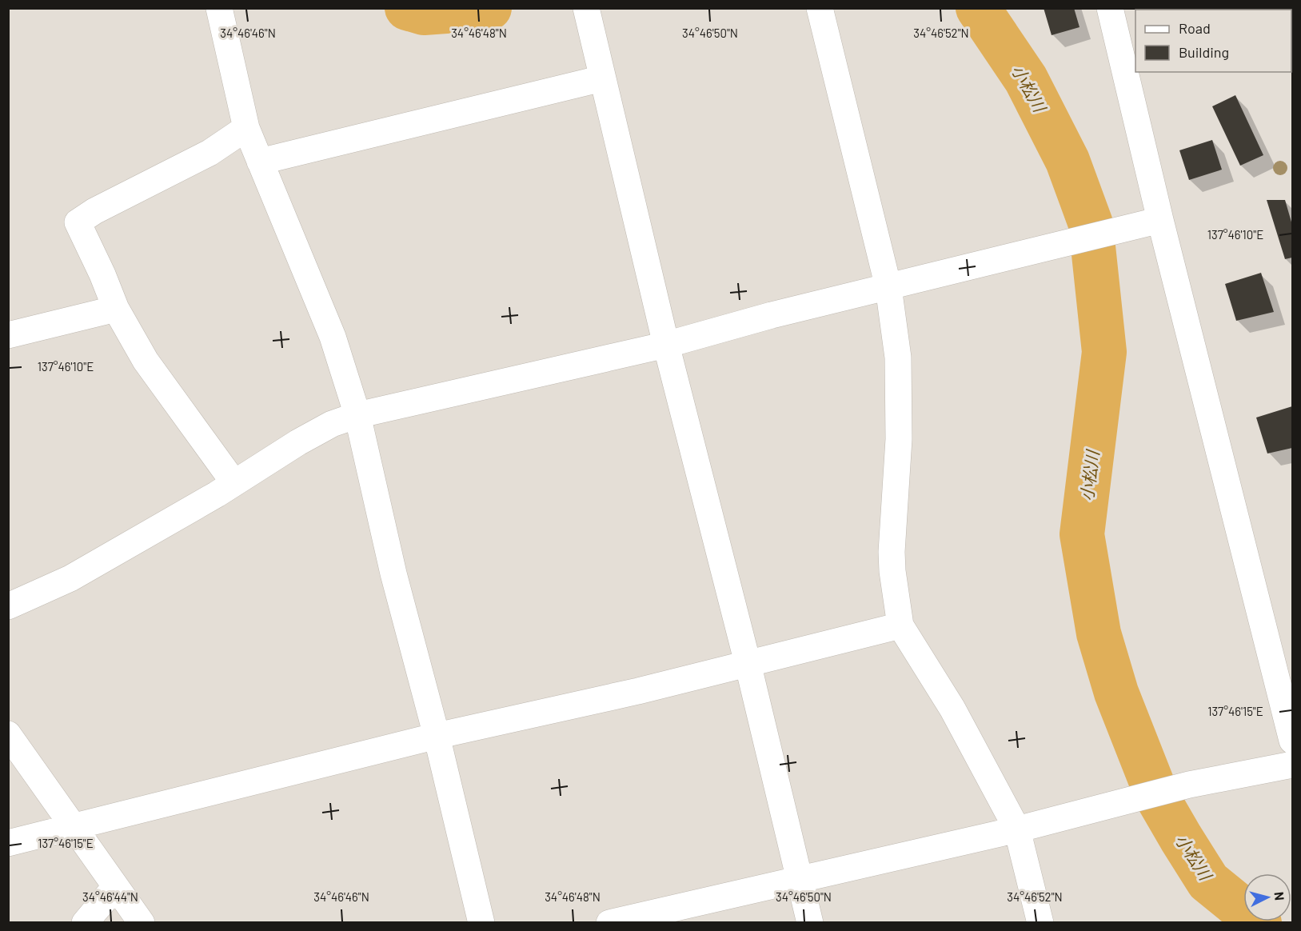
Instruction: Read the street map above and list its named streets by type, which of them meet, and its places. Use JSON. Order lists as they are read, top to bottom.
{
  "water": ["小松川"],
  "legend": ["Road", "Building"],
  "north": "right",
  "coordinates": [
    "34°46'46\"N",
    "34°46'48\"N",
    "34°46'50\"N",
    "34°46'52\"N",
    "137°46'10\"E",
    "137°46'15\"E",
    "34°46'44\"N"
  ]
}
